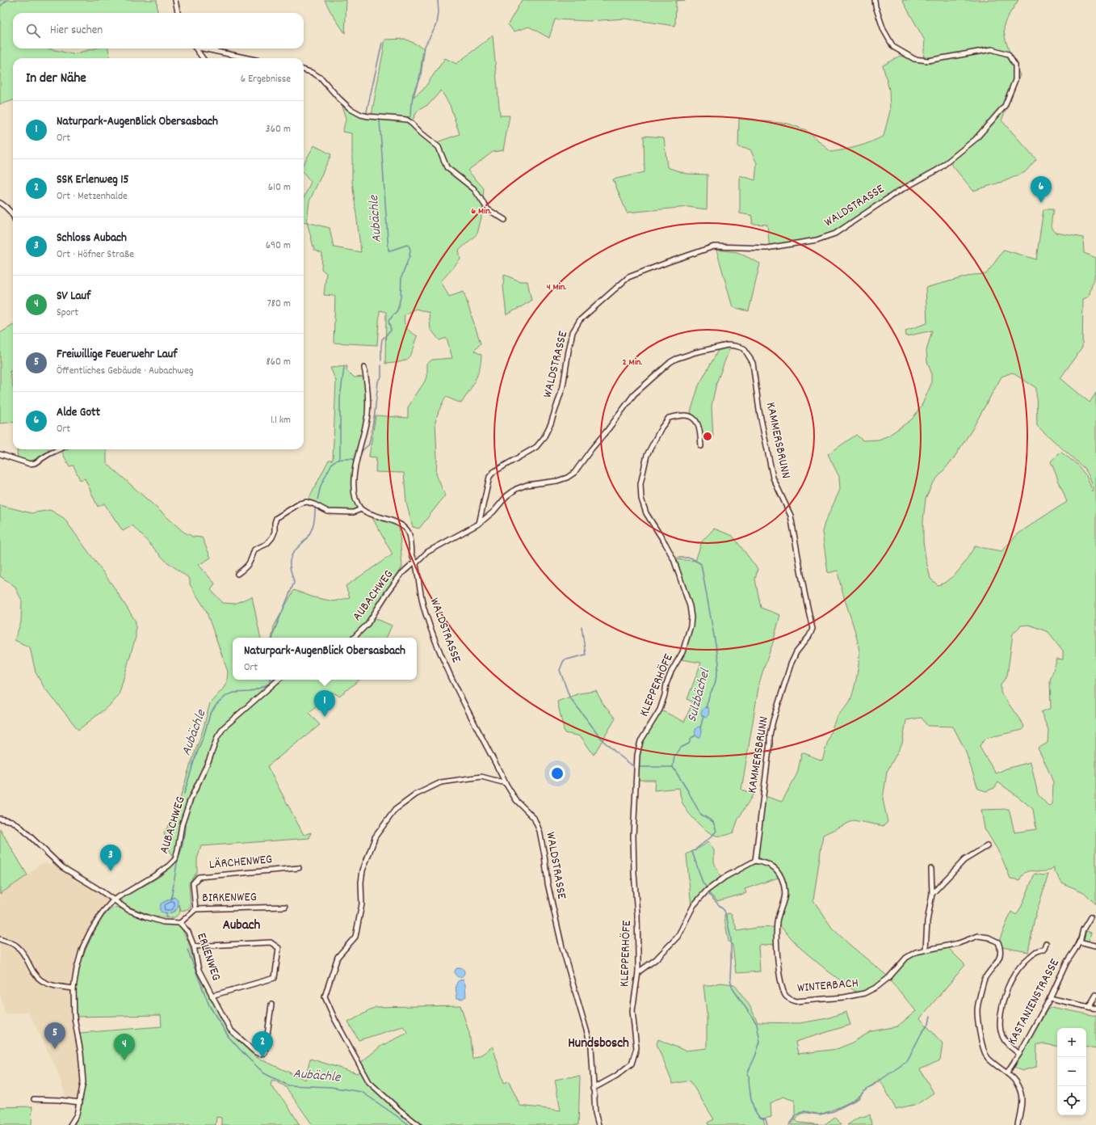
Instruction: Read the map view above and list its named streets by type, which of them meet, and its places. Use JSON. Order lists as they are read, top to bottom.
{
  "streets": {
    "street": [
      "WALDSTRASSE",
      "KAMMERSBRUNN",
      "AUBACHWEG",
      "KLEPPERHÖFE",
      "LÄRCHENWEG",
      "BIRKENWEG",
      "ERLENWEG",
      "WINTERBACH",
      "KASTANIENSTRASSE"
    ]
  },
  "crossings": [
    ["WALDSTRASSE", "KAMMERSBRUNN"],
    ["WALDSTRASSE", "AUBACHWEG"],
    ["WALDSTRASSE", "KLEPPERHÖFE"],
    ["KAMMERSBRUNN", "WINTERBACH"],
    ["AUBACHWEG", "ERLENWEG"],
    ["LÄRCHENWEG", "BIRKENWEG"],
    ["BIRKENWEG", "ERLENWEG"],
    ["WINTERBACH", "KASTANIENSTRASSE"]
  ],
  "districts": ["Aubach", "Hundsbosch"],
  "water": ["Aubächle", "Sulzbächel"],
  "page": {
    "search": "Hier suchen",
    "heading": ["In der Nähe", "6 Ergebnisse"],
    "list": [
      {
        "mark": "1",
        "name": "Naturpark-AugenBlick Obersasbach",
        "note": "Ort",
        "value": "360 m"
      },
      {
        "mark": "2",
        "name": "SSK Erlenweg 15",
        "note": "Ort · Metzenhalde",
        "value": "610 m"
      },
      {
        "mark": "3",
        "name": "Schloss Aubach",
        "note": "Ort · Höfner Straße",
        "value": "690 m"
      },
      {
        "mark": "4",
        "name": "SV Lauf",
        "note": "Sport",
        "value": "780 m"
      },
      {
        "mark": "5",
        "name": "Freiwillige Feuerwehr Lauf",
        "note": "Öffentliches Gebäude · Aubachweg",
        "value": "860 m"
      },
      {
        "mark": "6",
        "name": "Alde Gott",
        "note": "Ort",
        "value": "1.1 km"
      }
    ],
    "pins": [
      "6",
      "1",
      "3",
      "5",
      "2",
      "4"
    ],
    "popup": ["Naturpark-AugenBlick Obersasbach", "Ort"],
    "map_buttons": ["+", "−"]
  },
  "rings": ["6 Min.", "4 Min.", "2 Min."]
}
